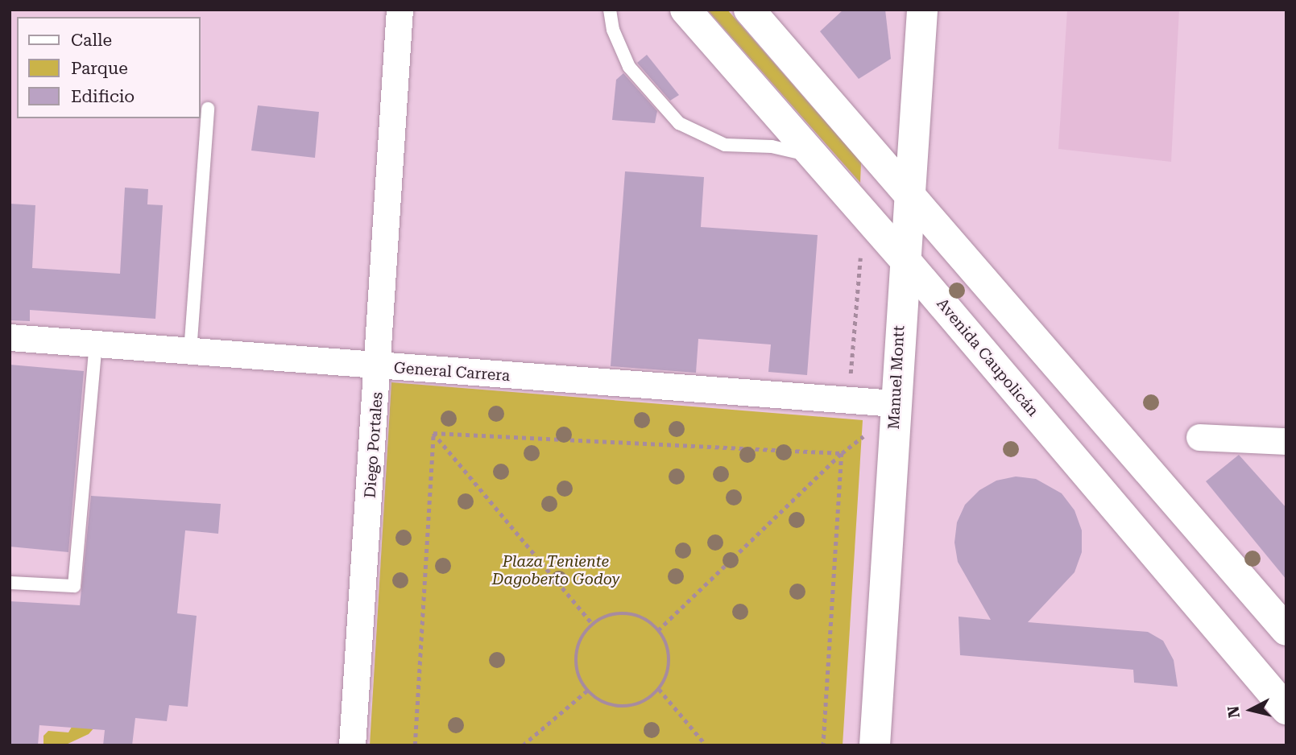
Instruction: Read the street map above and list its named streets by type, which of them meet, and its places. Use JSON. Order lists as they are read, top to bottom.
{
  "streets": {
    "main road": ["Avenida Caupolicán", "Manuel Montt"],
    "street": ["General Carrera", "Diego Portales"]
  },
  "crossings": [
    ["Avenida Caupolicán", "Manuel Montt"],
    ["General Carrera", "Manuel Montt"],
    ["General Carrera", "Diego Portales"]
  ],
  "parks": ["Plaza Teniente Dagoberto Godoy"],
  "legend": ["Calle", "Parque", "Edificio"],
  "north": "left"
}
